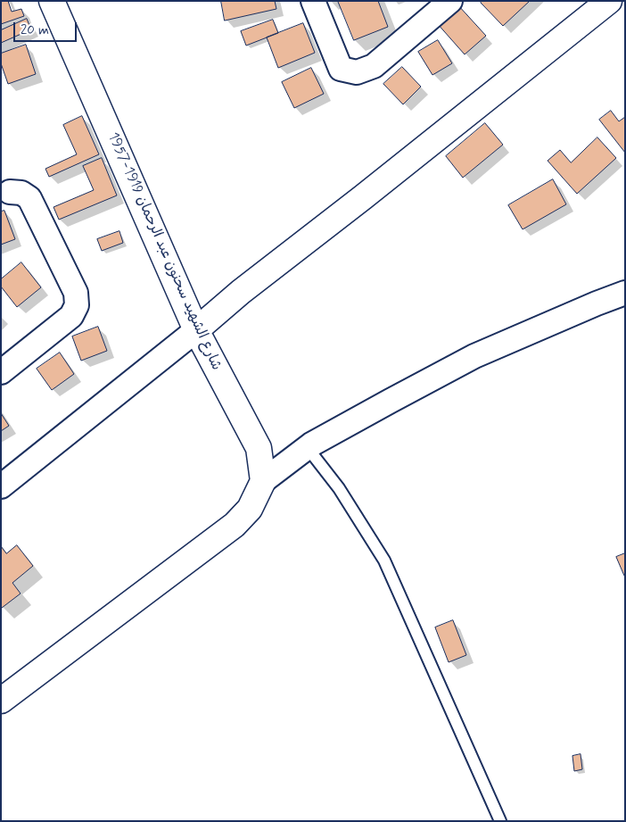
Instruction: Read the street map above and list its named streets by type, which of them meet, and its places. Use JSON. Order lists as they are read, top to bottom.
{
  "streets": {
    "street": ["شارع الشهيد سحنون عبد الرحمان 1919-1957"]
  },
  "scale_bar": "20 m"
}
